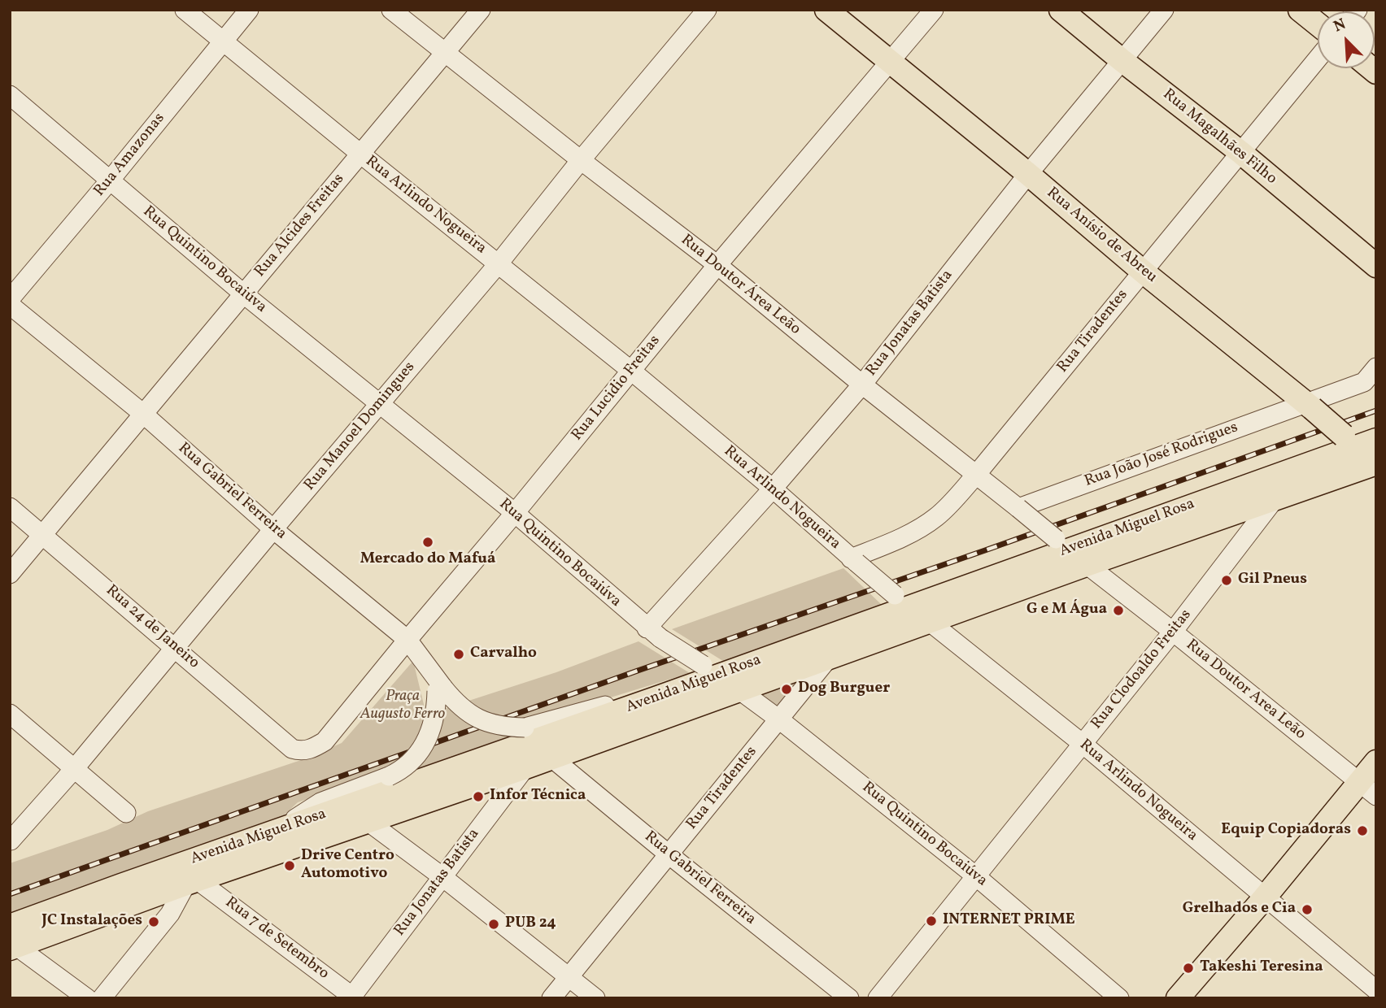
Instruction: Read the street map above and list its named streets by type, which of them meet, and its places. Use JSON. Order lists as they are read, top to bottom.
{
  "streets": {
    "main road": ["Rua Magalhães Filho", "Rua Anísio de Abreu", "Avenida Miguel Rosa"],
    "street": [
      "Rua Amazonas",
      "Rua Arlindo Nogueira",
      "Rua Alcides Freitas",
      "Rua Quintino Bocaiúva",
      "Rua Doutor Área Leão",
      "Rua Jonatas Batista",
      "Rua Tiradentes",
      "Rua Lucidio Freitas",
      "Rua Manoel Domingues",
      "Rua João José Rodrigues",
      "Rua Gabriel Ferreira",
      "Rua 24 de Janeiro",
      "Rua Clodoaldo Freitas",
      "Rua Doutor Area Leão",
      "Rua 7 de Setembro"
    ]
  },
  "crossings": [
    ["Rua Magalhães Filho", "Rua Jonatas Batista"],
    ["Rua Magalhães Filho", "Rua Tiradentes"],
    ["Rua Amazonas", "Rua Arlindo Nogueira"],
    ["Rua Amazonas", "Rua Quintino Bocaiúva"],
    ["Rua Arlindo Nogueira", "Rua Alcides Freitas"],
    ["Rua Arlindo Nogueira", "Rua Jonatas Batista"],
    ["Rua Arlindo Nogueira", "Rua Tiradentes"],
    ["Rua Arlindo Nogueira", "Rua Lucidio Freitas"],
    ["Rua Arlindo Nogueira", "Rua Manoel Domingues"],
    ["Rua Arlindo Nogueira", "Avenida Miguel Rosa"],
    ["Rua Arlindo Nogueira", "Rua Clodoaldo Freitas"],
    ["Rua Alcides Freitas", "Rua Quintino Bocaiúva"],
    ["Rua Alcides Freitas", "Rua Doutor Área Leão"],
    ["Rua Alcides Freitas", "Rua Gabriel Ferreira"],
    ["Rua Alcides Freitas", "Rua 24 de Janeiro"],
    ["Rua Anísio de Abreu", "Rua Jonatas Batista"],
    ["Rua Anísio de Abreu", "Rua Tiradentes"],
    ["Rua Anísio de Abreu", "Rua Lucidio Freitas"],
    ["Rua Anísio de Abreu", "Rua João José Rodrigues"],
    ["Rua Anísio de Abreu", "Avenida Miguel Rosa"],
    ["Rua Quintino Bocaiúva", "Rua Jonatas Batista"],
    ["Rua Quintino Bocaiúva", "Rua Tiradentes"],
    ["Rua Quintino Bocaiúva", "Rua Lucidio Freitas"],
    ["Rua Quintino Bocaiúva", "Rua Manoel Domingues"],
    ["Rua Quintino Bocaiúva", "Avenida Miguel Rosa"],
    ["Rua Quintino Bocaiúva", "Rua Clodoaldo Freitas"],
    ["Rua Doutor Área Leão", "Rua Jonatas Batista"],
    ["Rua Doutor Área Leão", "Rua Tiradentes"],
    ["Rua Doutor Área Leão", "Rua Lucidio Freitas"],
    ["Rua Doutor Área Leão", "Rua Manoel Domingues"],
    ["Rua Doutor Área Leão", "Rua João José Rodrigues"],
    ["Rua Doutor Área Leão", "Avenida Miguel Rosa"],
    ["Rua Doutor Área Leão", "Rua Doutor Area Leão"],
    ["Rua Jonatas Batista", "Avenida Miguel Rosa"],
    ["Rua Jonatas Batista", "Rua 7 de Setembro"],
    ["Rua Tiradentes", "Rua Gabriel Ferreira"],
    ["Rua Tiradentes", "Avenida Miguel Rosa"],
    ["Rua Lucidio Freitas", "Rua Gabriel Ferreira"],
    ["Rua Lucidio Freitas", "Rua 24 de Janeiro"],
    ["Rua Manoel Domingues", "Rua Gabriel Ferreira"],
    ["Rua Manoel Domingues", "Rua 24 de Janeiro"],
    ["Rua Gabriel Ferreira", "Avenida Miguel Rosa"],
    ["Avenida Miguel Rosa", "Rua Clodoaldo Freitas"],
    ["Avenida Miguel Rosa", "Rua Doutor Area Leão"],
    ["Avenida Miguel Rosa", "Rua 7 de Setembro"],
    ["Rua Clodoaldo Freitas", "Rua Doutor Area Leão"]
  ],
  "parks": ["Praça Augusto Ferro"],
  "places": [
    "Mercado do Mafuá",
    "Gil Pneus",
    "G e M Água",
    "Carvalho",
    "Dog Burguer",
    "Infor Técnica",
    "Equip Copiadoras",
    "Drive Centro Automotivo",
    "Grelhados e Cia",
    "INTERNET PRIME",
    "JC Instalações",
    "PUB 24",
    "Takeshi Teresina"
  ],
  "north": "top left"
}
